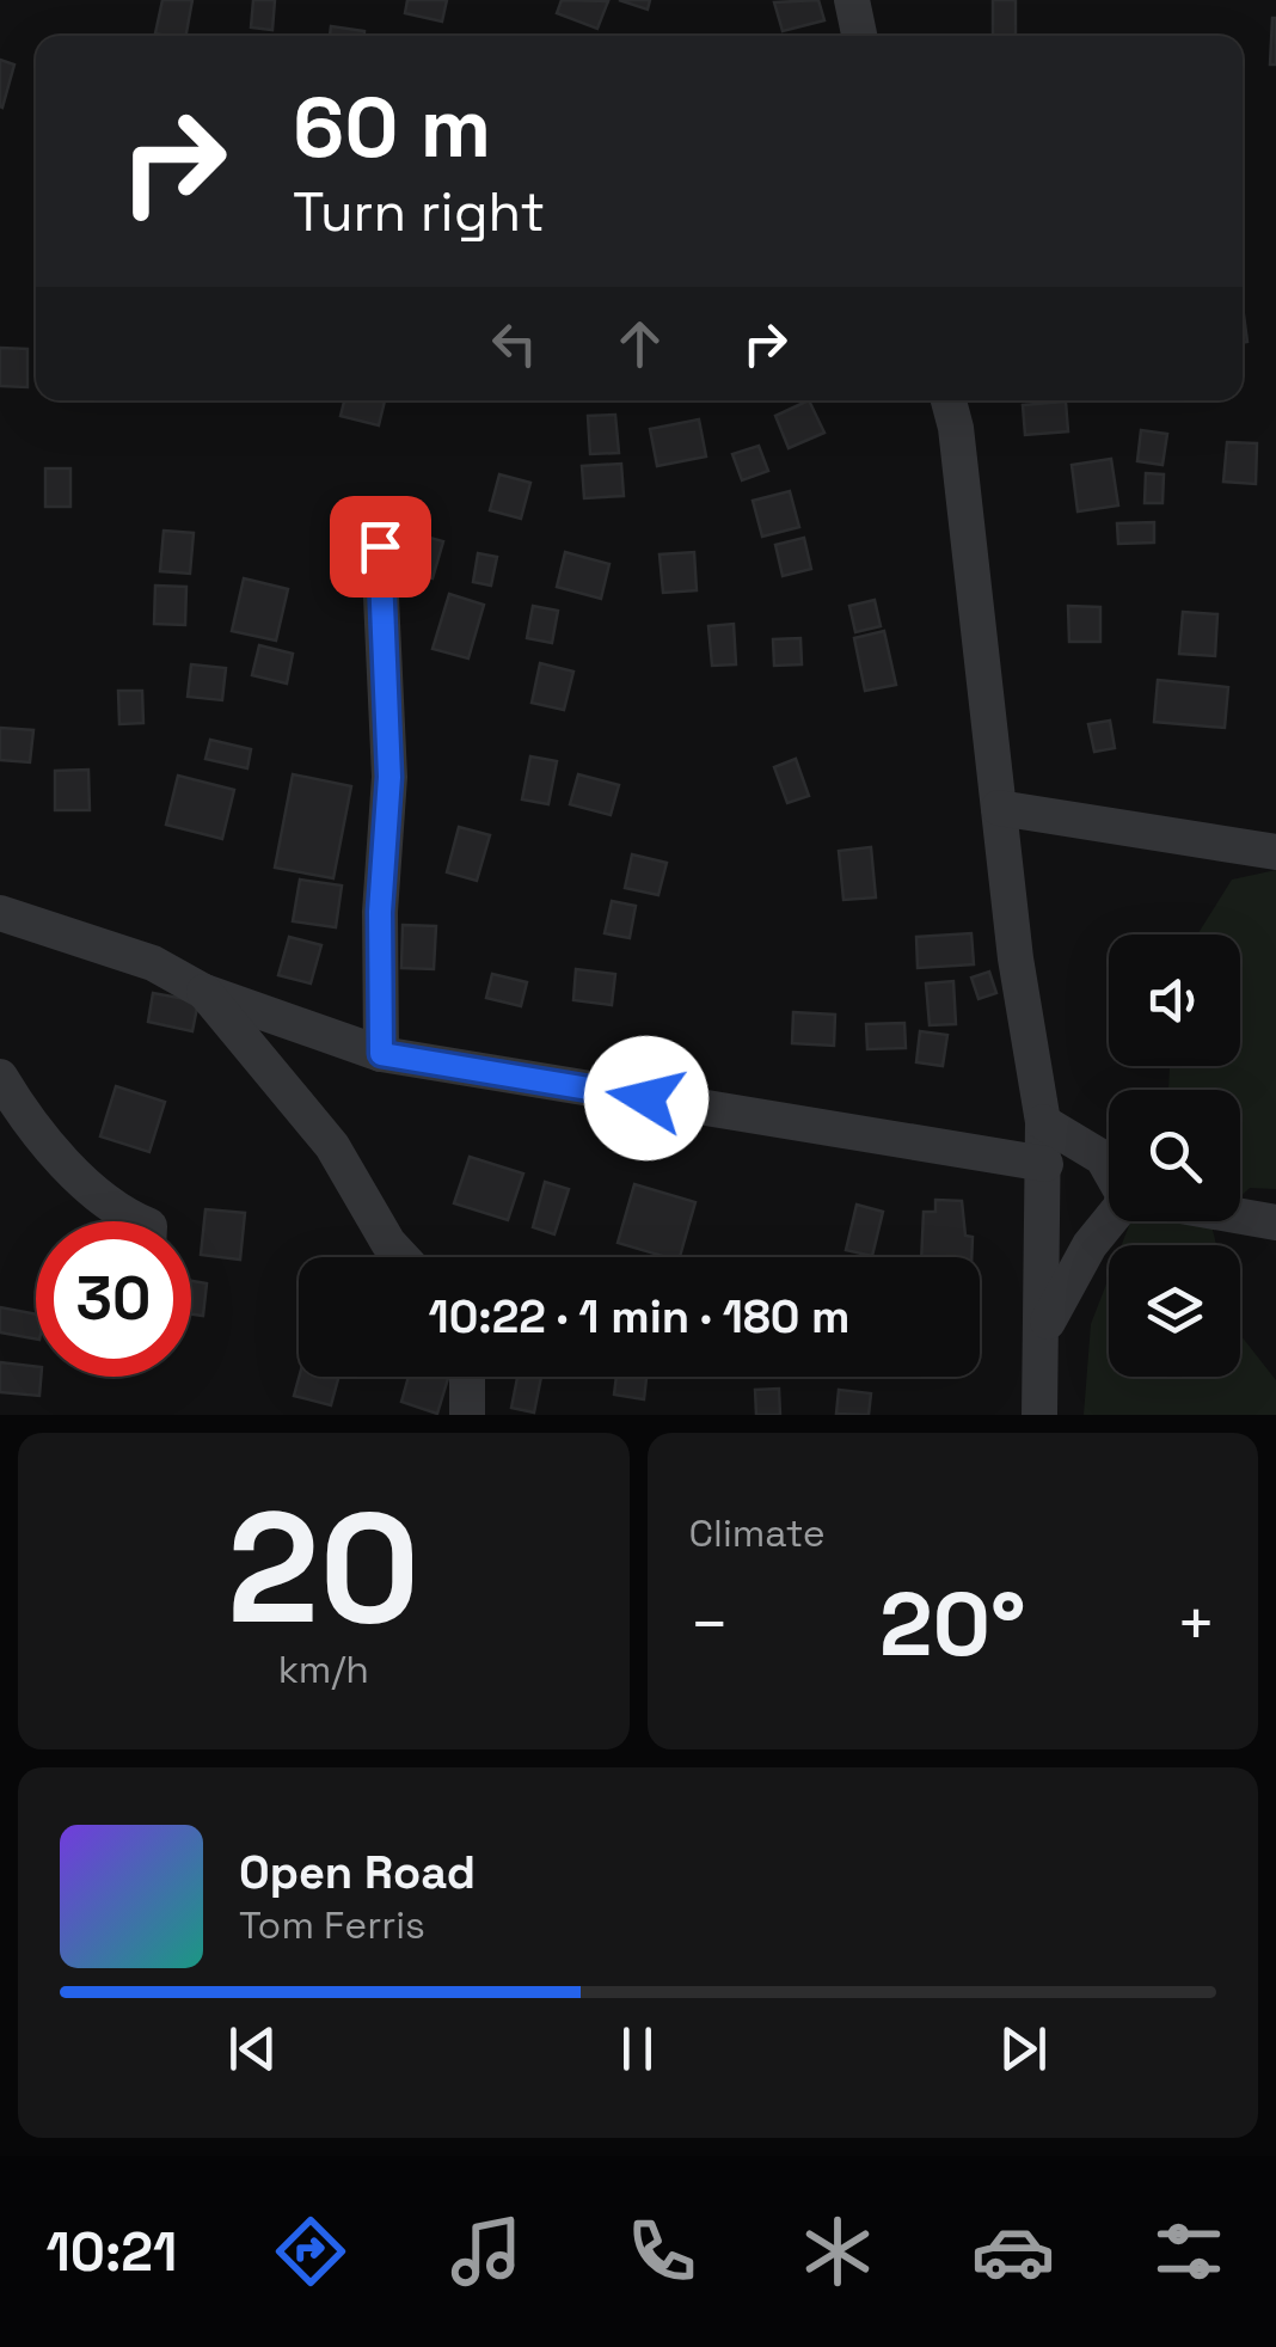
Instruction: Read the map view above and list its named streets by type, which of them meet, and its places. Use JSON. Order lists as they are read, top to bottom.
{
  "page": {
    "turn": ["60 m", "Turn right"],
    "limit": "30",
    "trip": "10:22 · 1 min · 180 m",
    "tile": [
      ["20", "km/h"],
      "Climate"
    ],
    "heat": ["−", "20°", "+"],
    "song": ["Open Road", "Tom Ferris"],
    "tabs": "10:21"
  }
}
